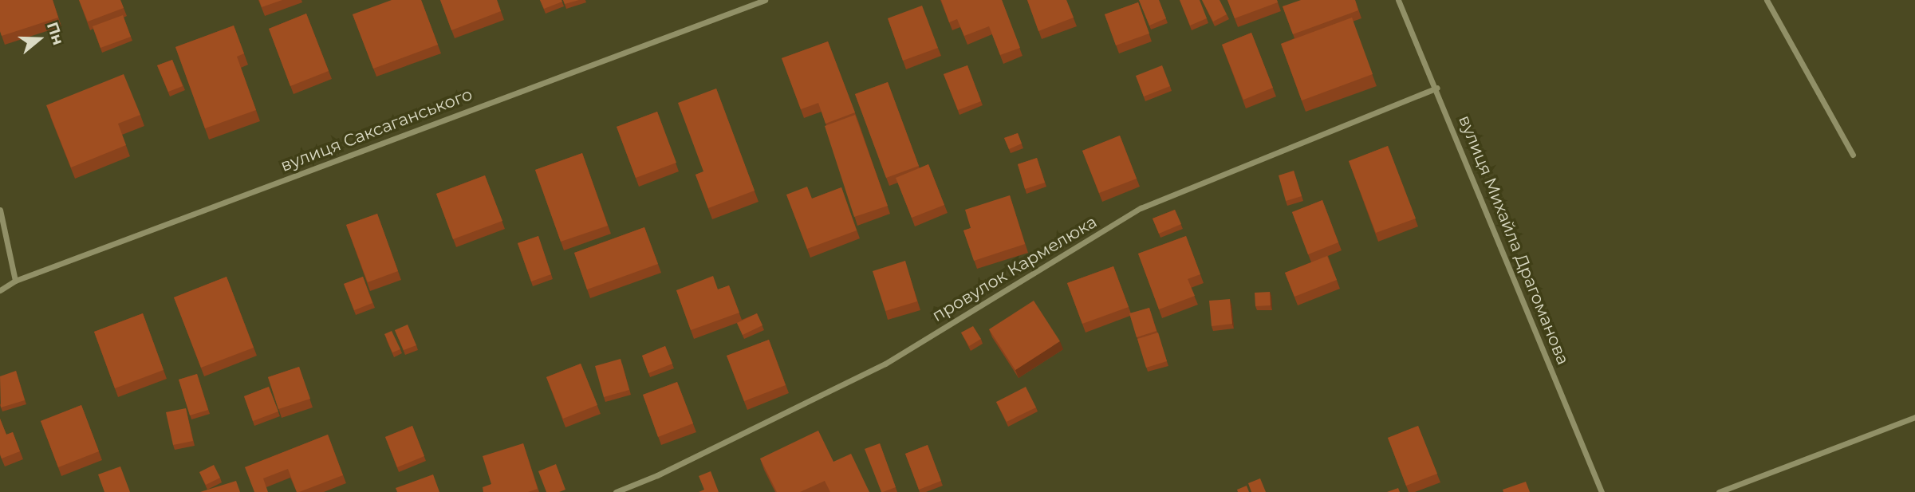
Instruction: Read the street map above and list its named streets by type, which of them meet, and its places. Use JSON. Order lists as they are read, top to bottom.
{
  "streets": {
    "street": ["вулиця Саксаганського", "вулиця Михайла Драгоманова", "провулок Кармелюка"]
  },
  "crossings": [
    ["вулиця Михайла Драгоманова", "провулок Кармелюка"]
  ],
  "north": "right"
}
